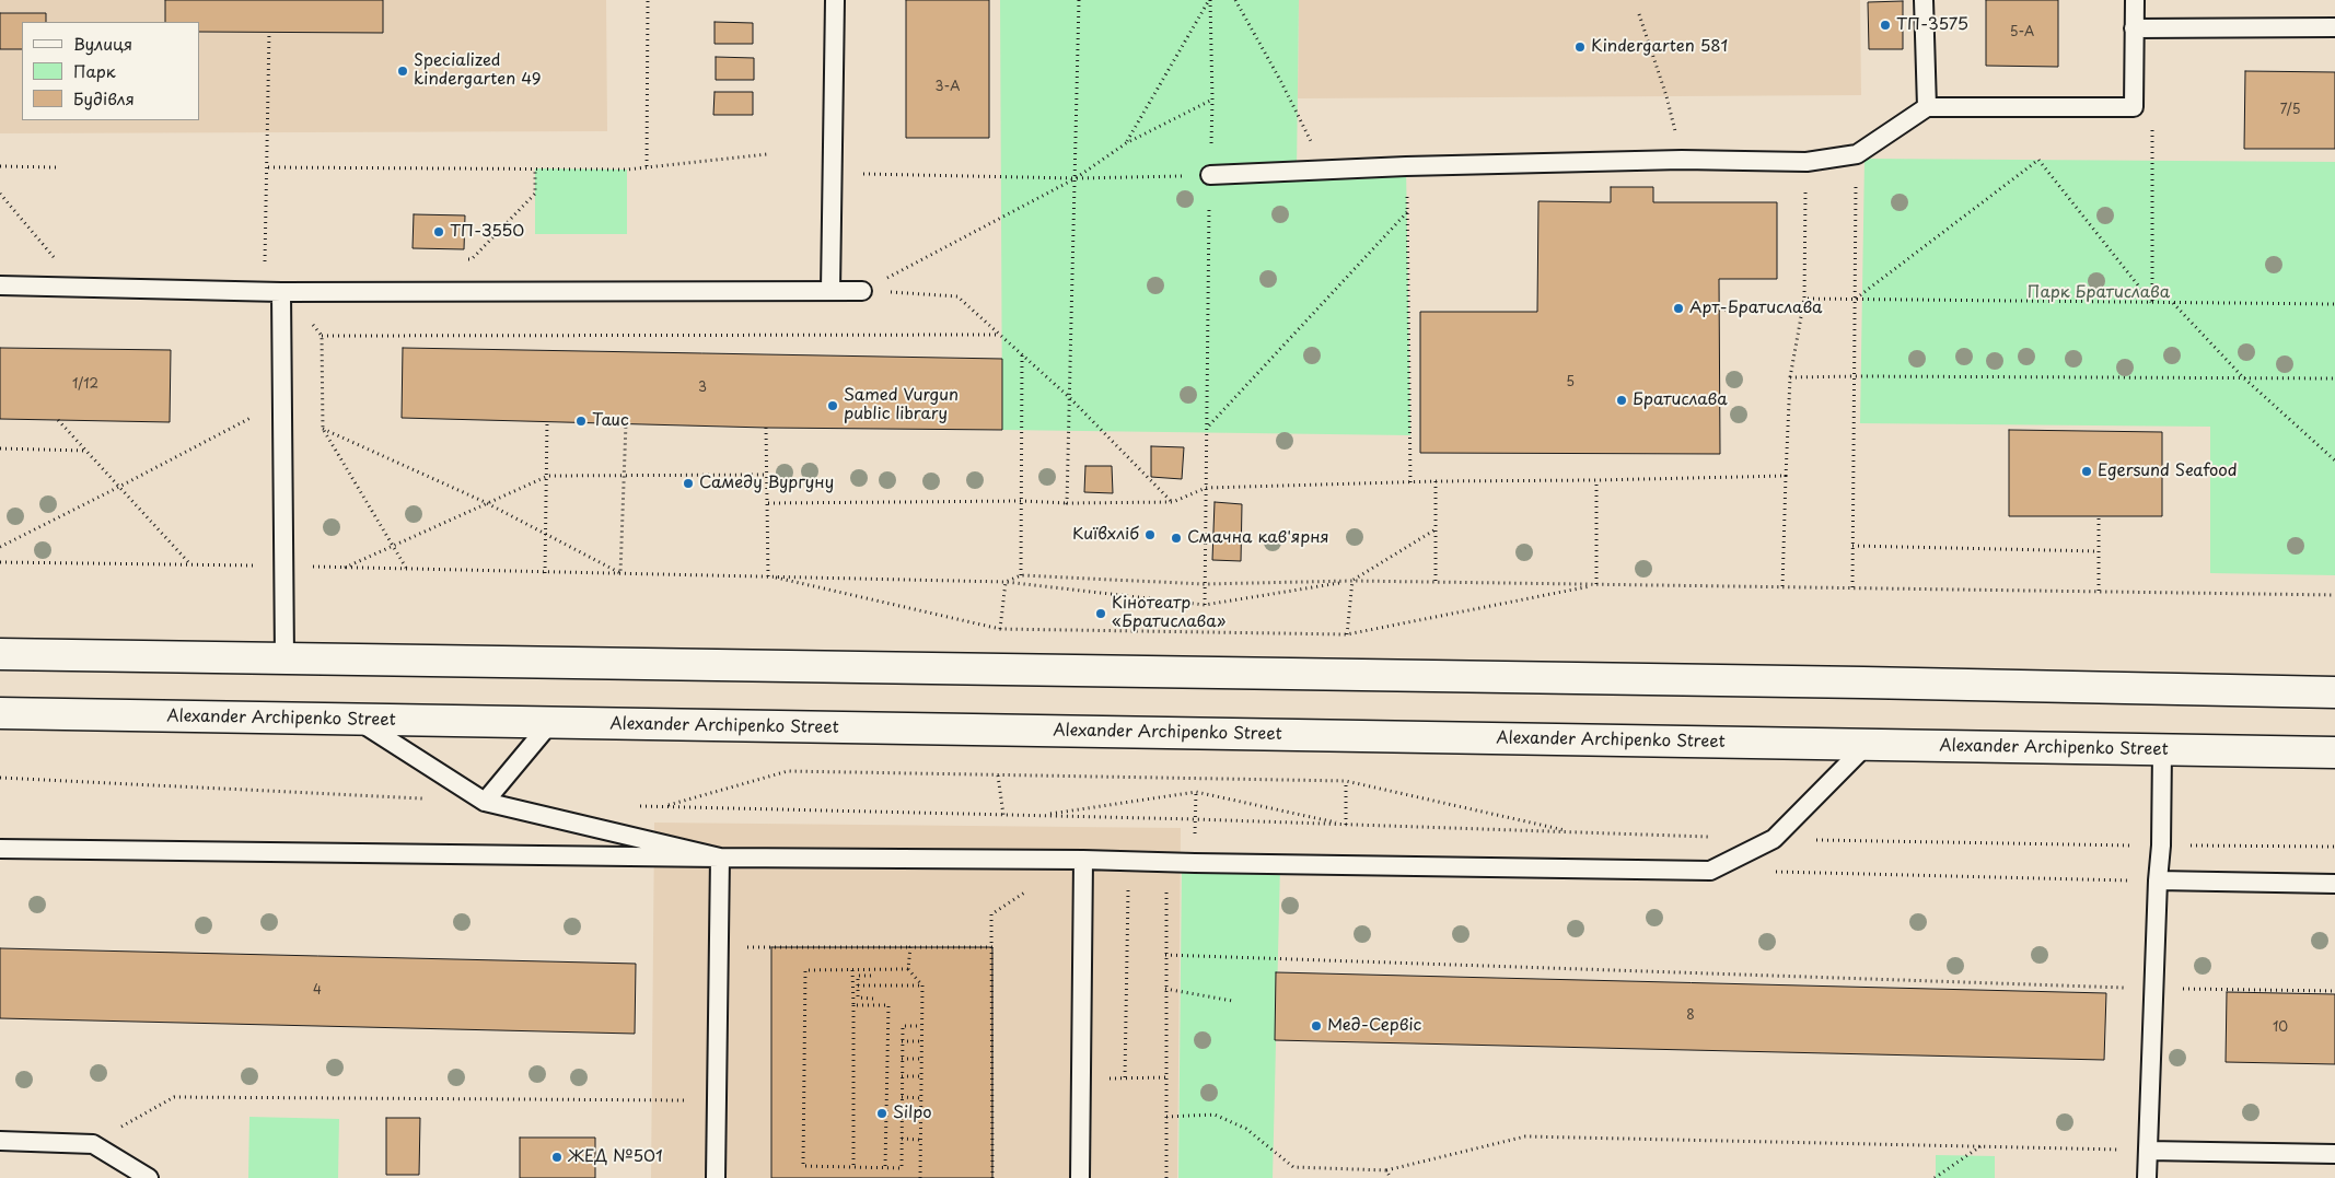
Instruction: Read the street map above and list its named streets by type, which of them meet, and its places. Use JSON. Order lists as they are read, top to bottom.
{
  "streets": {
    "main road": ["Alexander Archipenko Street"]
  },
  "parks": ["Парк Братислава"],
  "places": [
    "ТП-3575",
    "Kindergarten 581",
    "Specialized kindergarten 49",
    "ТП-3550",
    "Арт-Братислава",
    "Братислава",
    "Samed Vurgun public library",
    "Таис",
    "Egersund Seafood",
    "Самеду Вургуну",
    "Київхліб",
    "Смачна кав'ярня",
    "Кінотеатр «Братислава»",
    "Мед-Сервіс",
    "Silpo",
    "ЖЕД №501"
  ],
  "house_numbers": [
    "5-А",
    "3-А",
    "7/5",
    "5",
    "1/12",
    "3",
    "4",
    "8",
    "10"
  ],
  "legend": ["Вулиця", "Парк", "Будівля"]
}
